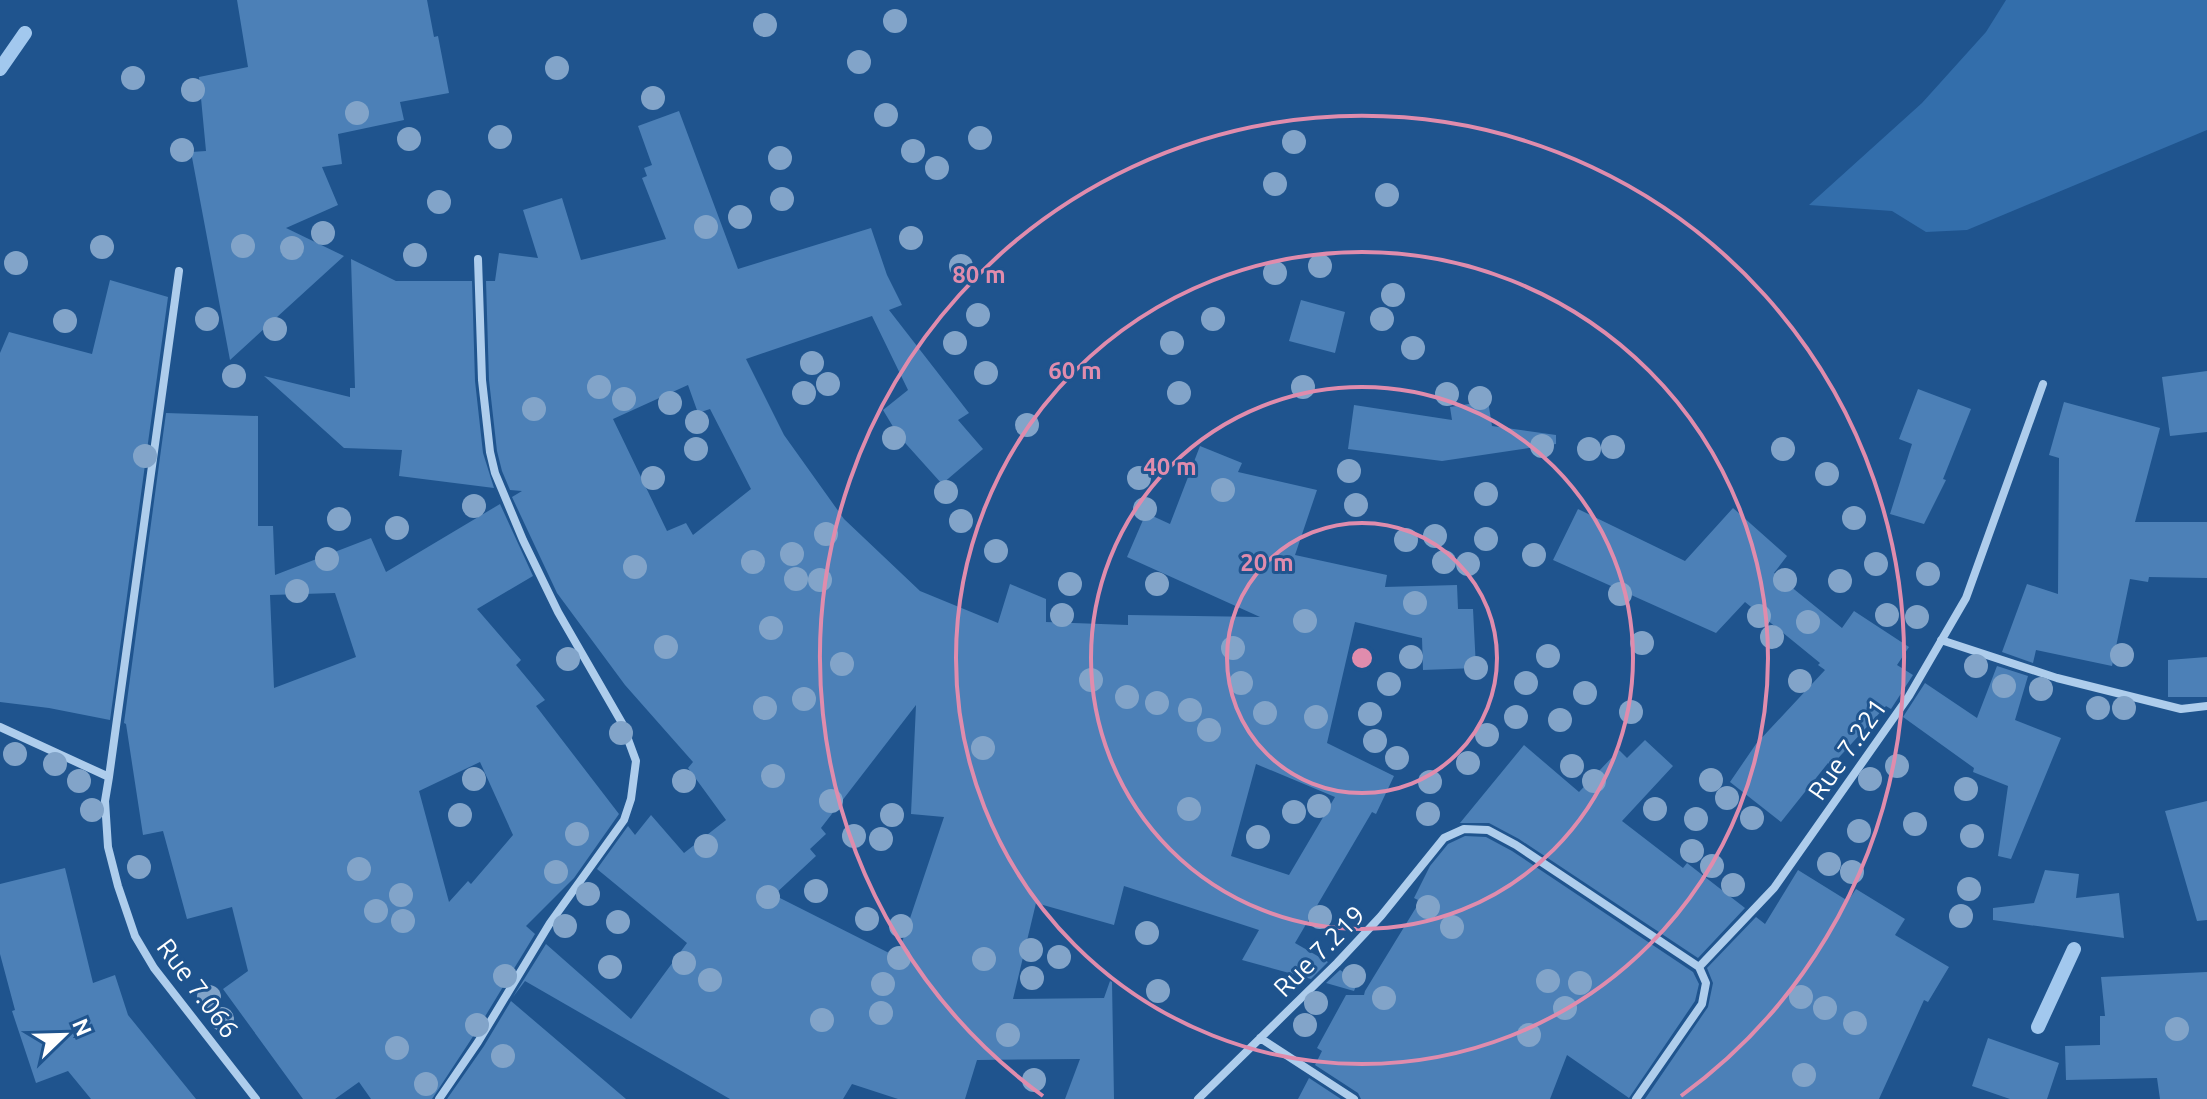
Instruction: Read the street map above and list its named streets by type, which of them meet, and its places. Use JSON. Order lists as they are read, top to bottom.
{
  "streets": {
    "street": ["Rue 7.221", "Rue 7.219", "Rue 7.066"]
  },
  "crossings": [
    ["Rue 7.221", "Rue 7.219"]
  ],
  "north": "top right",
  "rings": [
    "80 m",
    "60 m",
    "40 m",
    "20 m"
  ]
}
